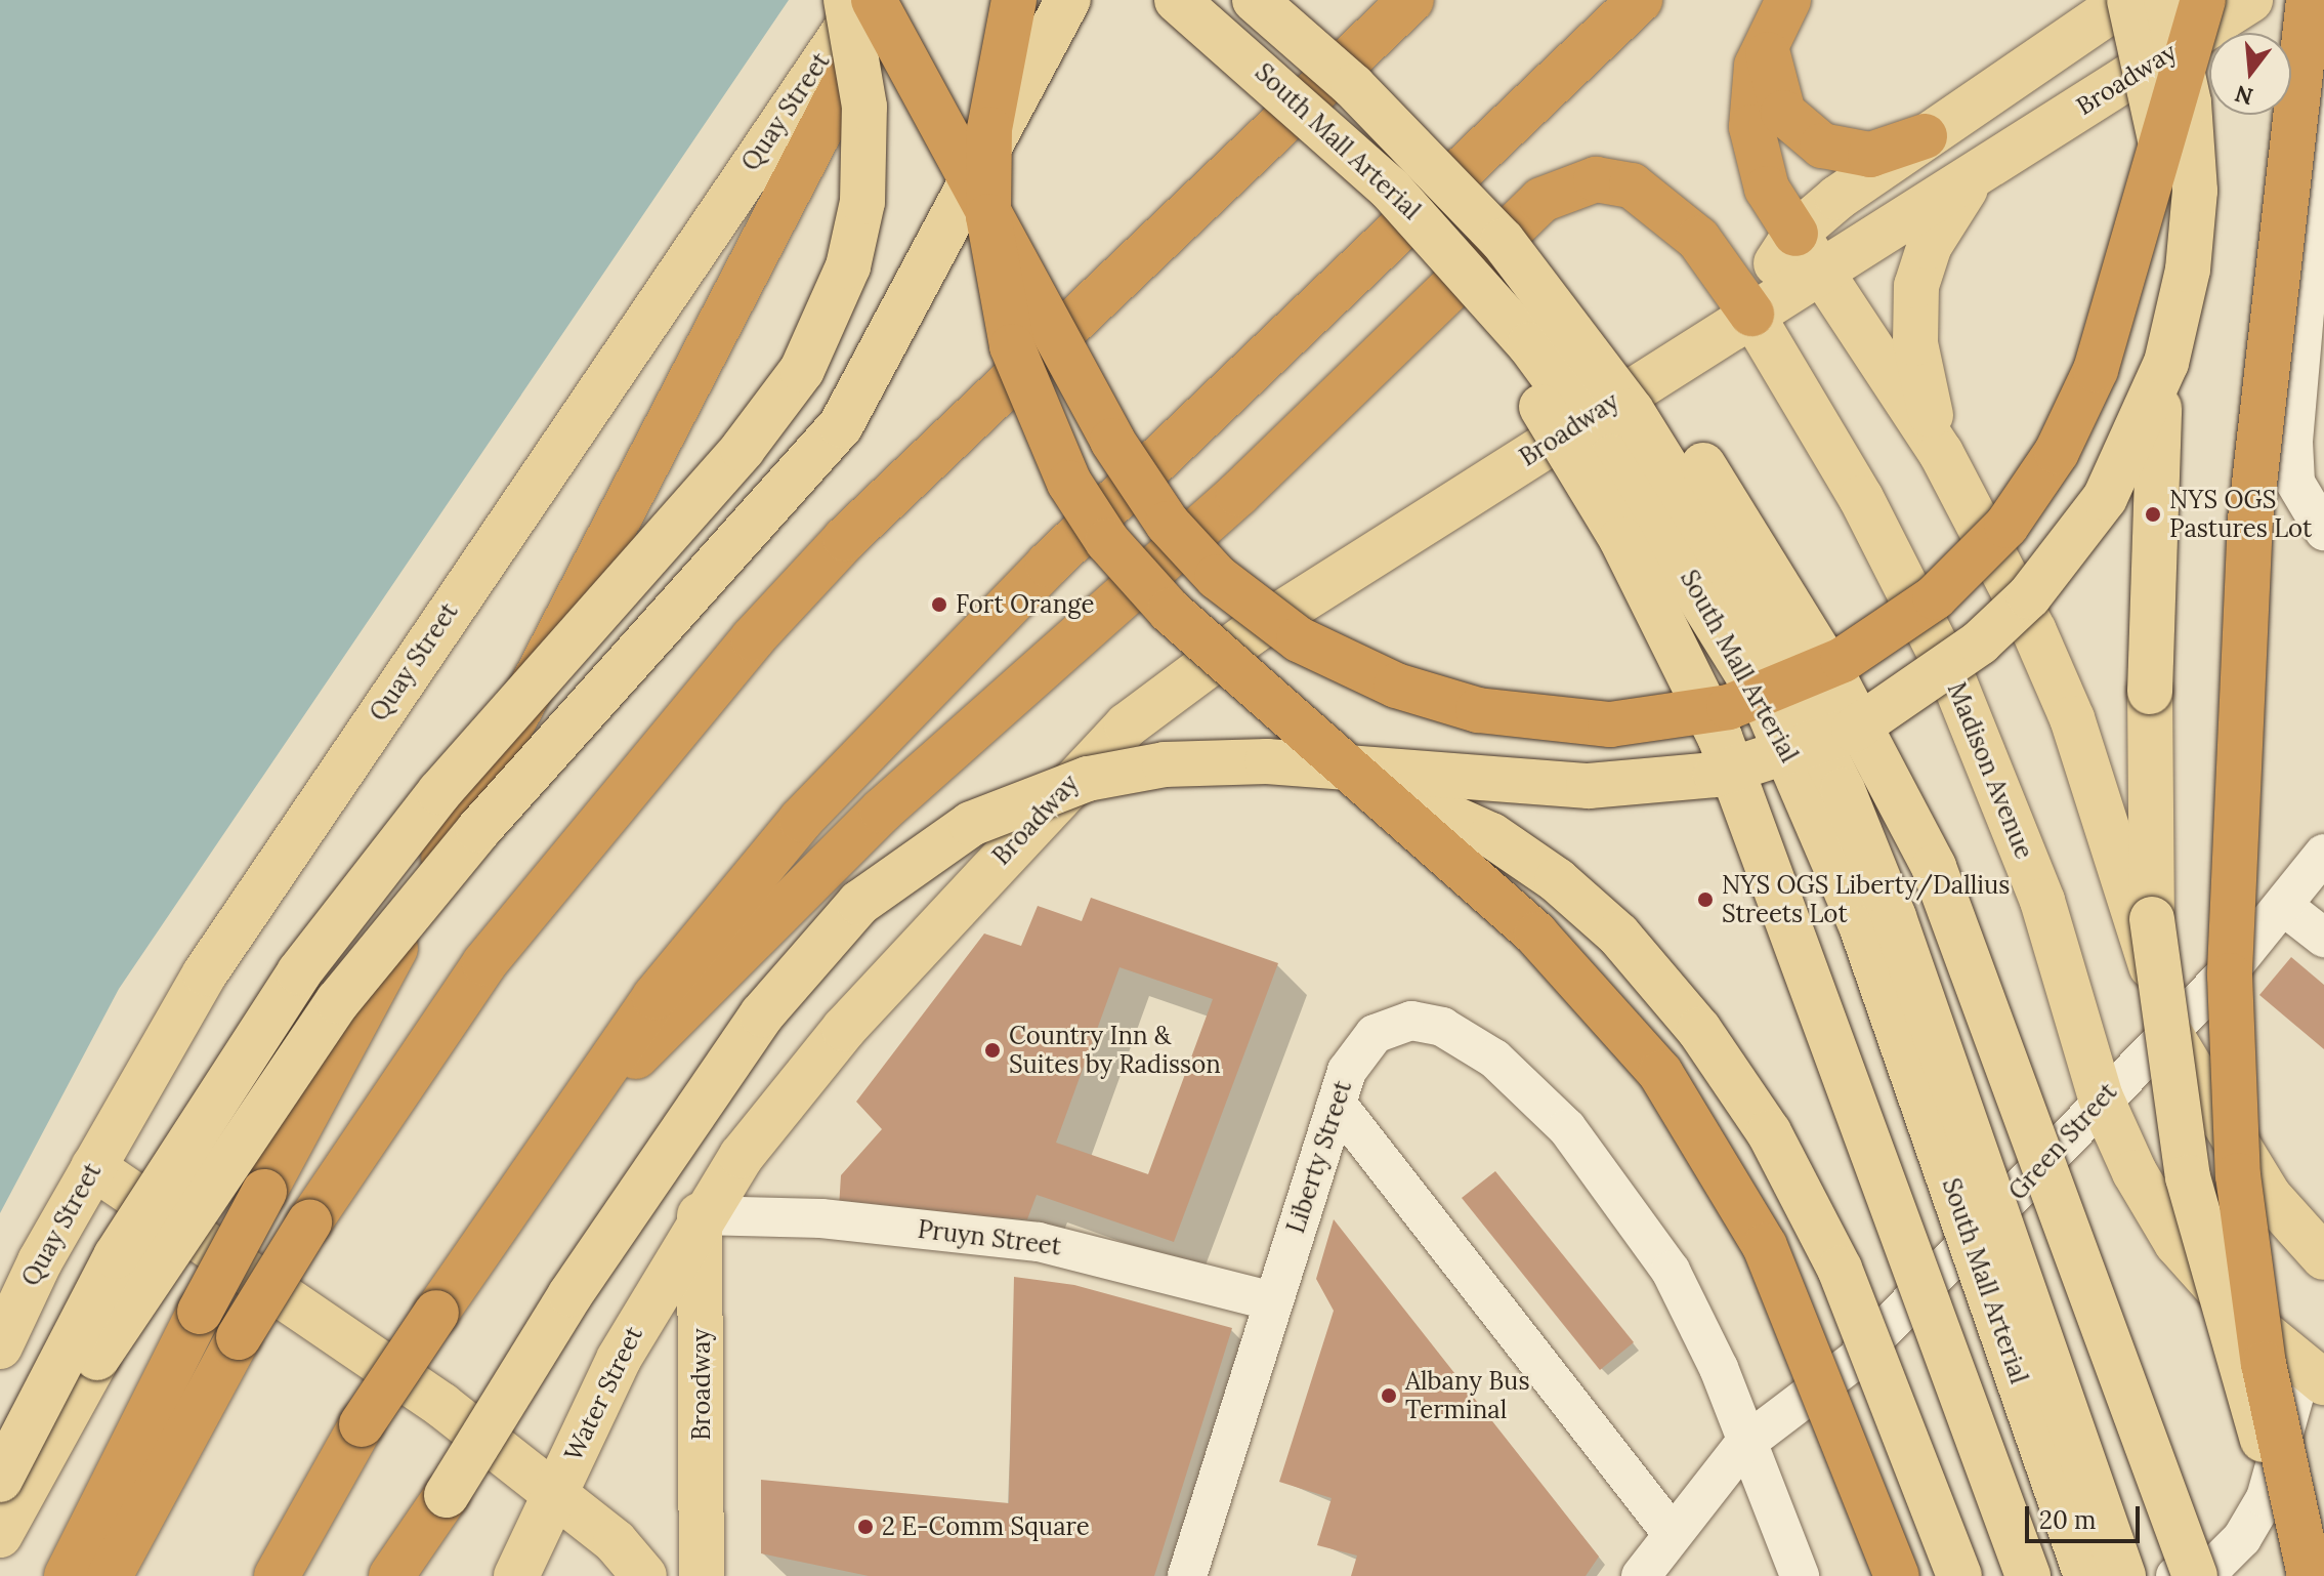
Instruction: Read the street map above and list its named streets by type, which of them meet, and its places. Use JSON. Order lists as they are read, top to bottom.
{
  "streets": {
    "main road": [
      "Broadway",
      "Quay Street",
      "South Mall Arterial",
      "Madison Avenue",
      "Water Street"
    ],
    "street": ["Green Street", "Liberty Street", "Pruyn Street"]
  },
  "crossings": [
    ["Broadway", "Madison Avenue"],
    ["Broadway", "Pruyn Street"],
    ["Broadway", "Water Street"],
    ["Madison Avenue", "Green Street"],
    ["Green Street", "Liberty Street"],
    ["Liberty Street", "Pruyn Street"],
    ["Pruyn Street", "Water Street"]
  ],
  "places": [
    "NYS OGS Pastures Lot",
    "Fort Orange",
    "NYS OGS Liberty/Dallius Streets Lot",
    "Country Inn & Suites by Radisson",
    "Albany Bus Terminal",
    "2 E-Comm Square"
  ],
  "scale_bar": "20 m",
  "north": "bottom"
}
